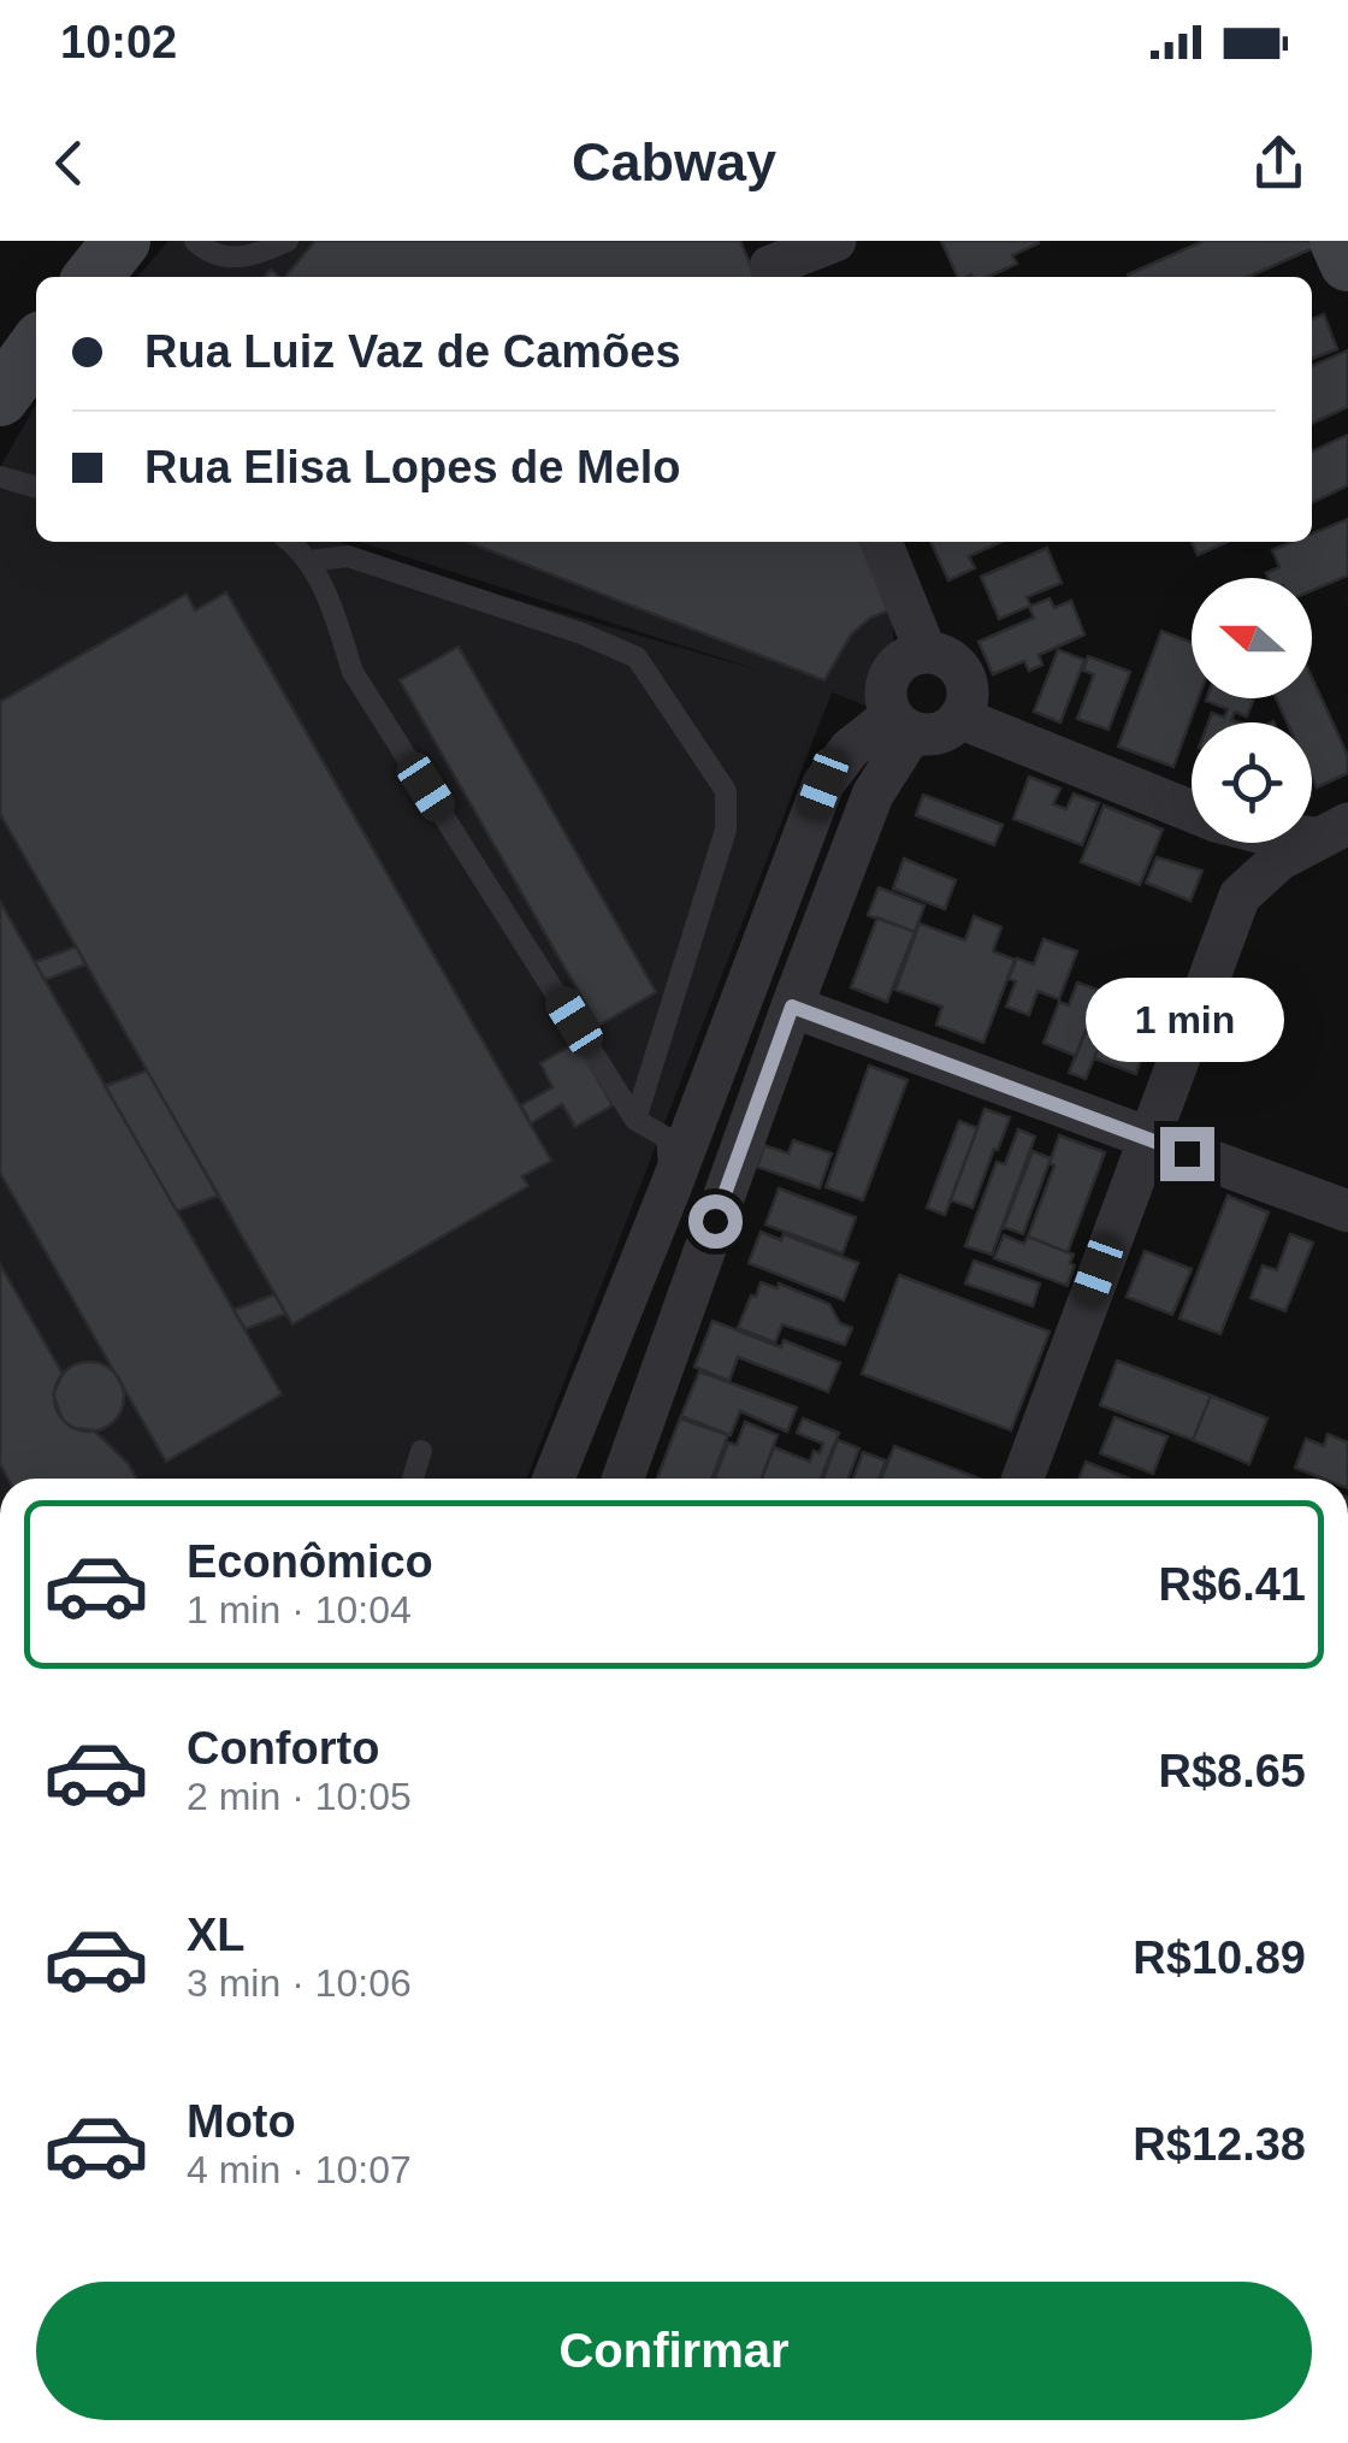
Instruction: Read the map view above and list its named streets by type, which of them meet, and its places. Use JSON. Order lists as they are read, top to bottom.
{
  "north": "left",
  "page": {
    "status": "10:02",
    "header": "Cabway",
    "banner": ["Rua Luiz Vaz de Camões", "Rua Elisa Lopes de Melo"],
    "bubble": "1 min",
    "list": [
      {
        "name": "Econômico",
        "note": "1 min · 10:04",
        "value": "R$6.41"
      },
      {
        "name": "Conforto",
        "note": "2 min · 10:05",
        "value": "R$8.65"
      },
      {
        "name": "XL",
        "note": "3 min · 10:06",
        "value": "R$10.89"
      },
      {
        "name": "Moto",
        "note": "4 min · 10:07",
        "value": "R$12.38"
      }
    ],
    "buttons": "Confirmar"
  }
}
